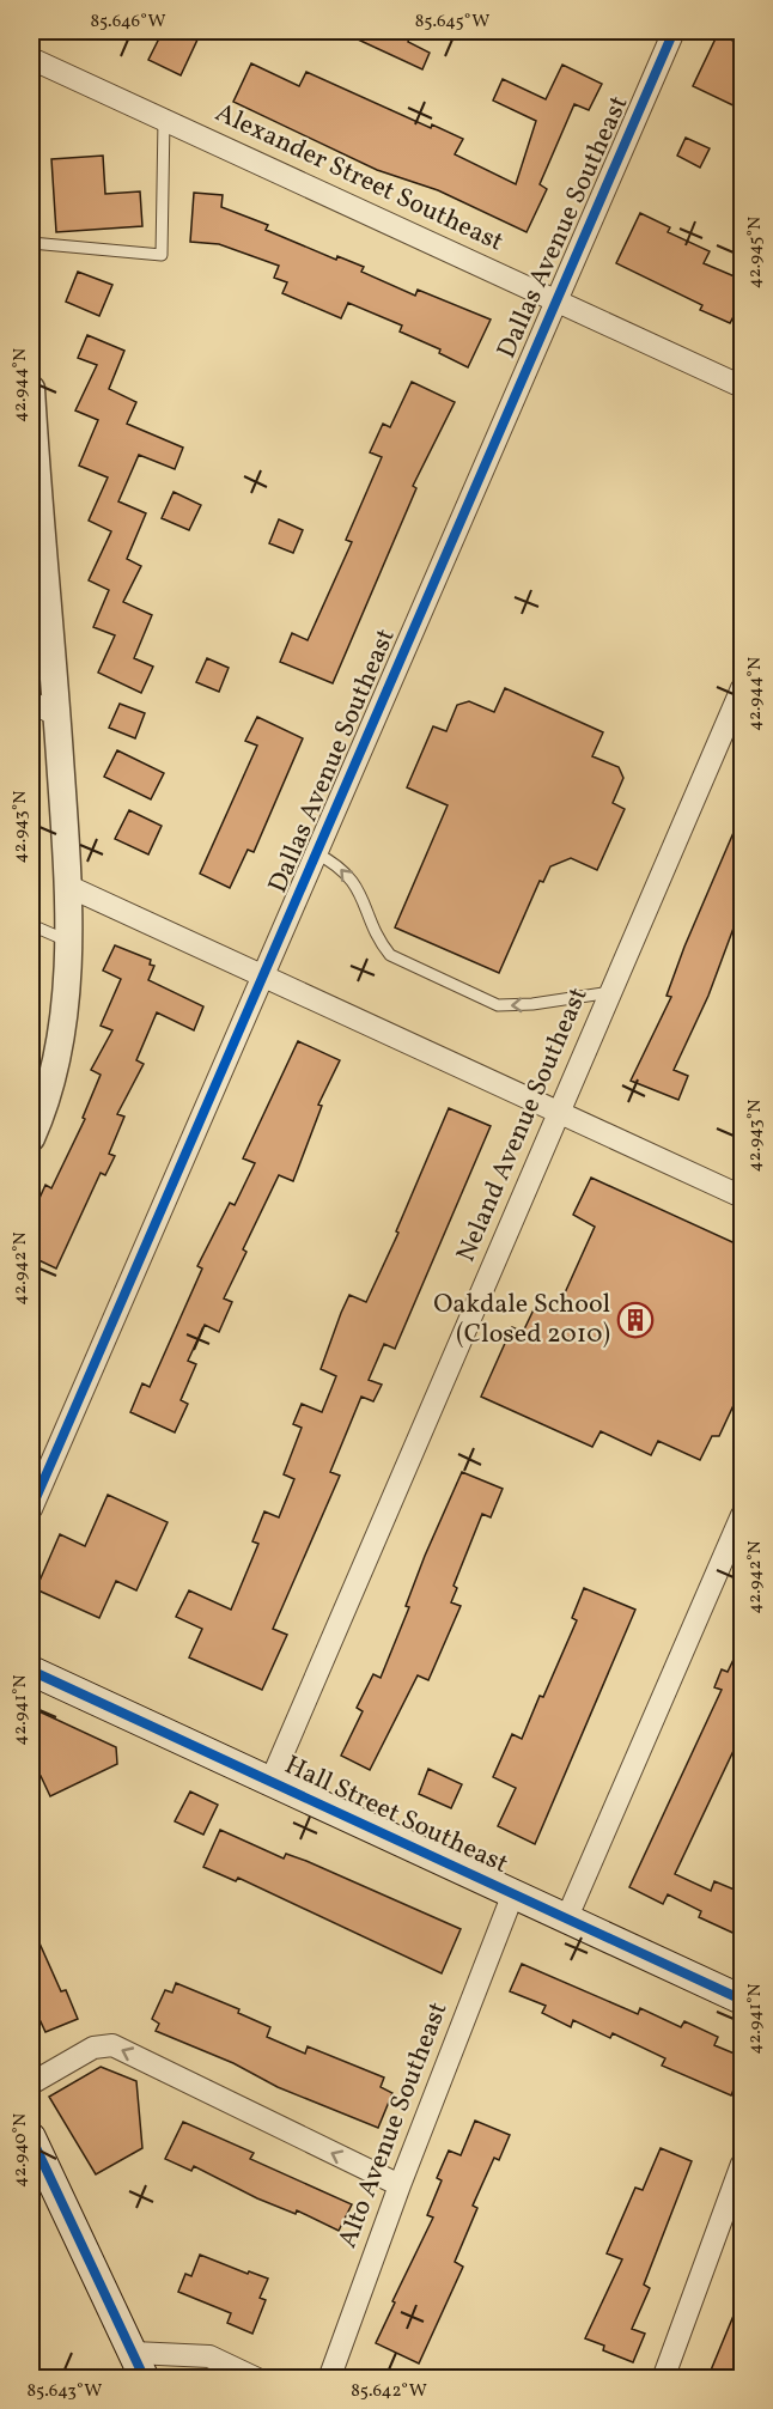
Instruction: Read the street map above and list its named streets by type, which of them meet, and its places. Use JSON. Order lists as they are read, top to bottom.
{
  "streets": {
    "main road": ["Hall Street Southeast"],
    "street": [
      "Alexander Street Southeast",
      "Dallas Avenue Southeast",
      "Neland Avenue Southeast",
      "Alto Avenue Southeast"
    ]
  },
  "crossings": [
    ["Alexander Street Southeast", "Dallas Avenue Southeast"],
    ["Neland Avenue Southeast", "Hall Street Southeast"],
    ["Hall Street Southeast", "Alto Avenue Southeast"]
  ],
  "places": {
    "building": ["Oakdale School (Closed 2010)"]
  },
  "coordinates": [
    "85.646°W",
    "85.645°W",
    "42.945°N",
    "42.944°N",
    "42.943°N",
    "42.942°N",
    "42.941°N",
    "42.940°N",
    "85.643°W",
    "85.642°W"
  ]
}
